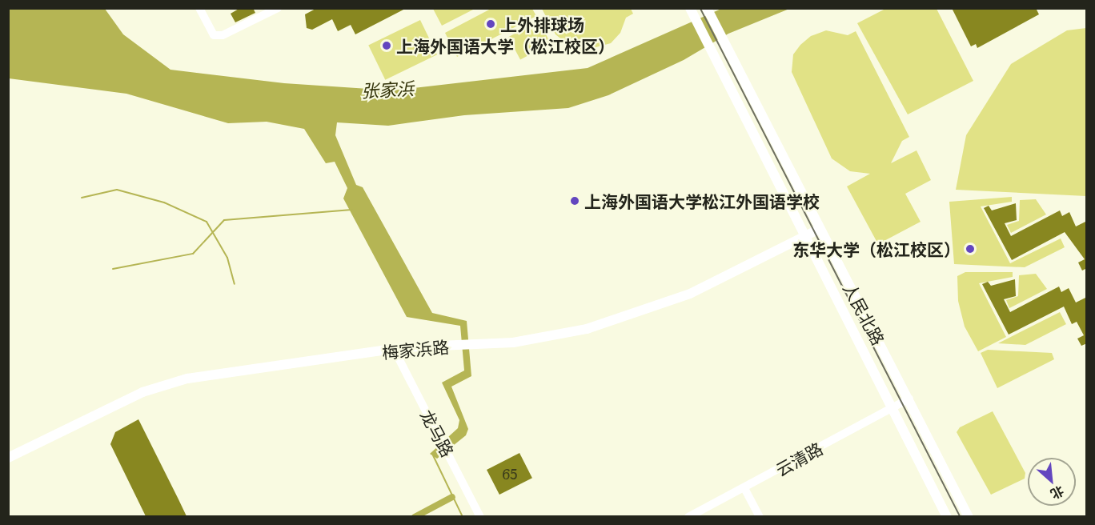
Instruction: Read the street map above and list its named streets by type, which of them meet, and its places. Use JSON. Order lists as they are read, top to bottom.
{
  "streets": {
    "main road": ["人民北路", "梅家浜路"],
    "street": ["龙马路", "云清路"]
  },
  "crossings": [
    ["人民北路", "梅家浜路"],
    ["人民北路", "云清路"],
    ["梅家浜路", "龙马路"]
  ],
  "water": ["张家浜"],
  "places": [
    "上外排球场",
    "上海外国语大学（松江校区）",
    "上海外国语大学松江外国语学校",
    "东华大学（松江校区）"
  ],
  "house_numbers": ["65"],
  "north": "bottom right"
}
